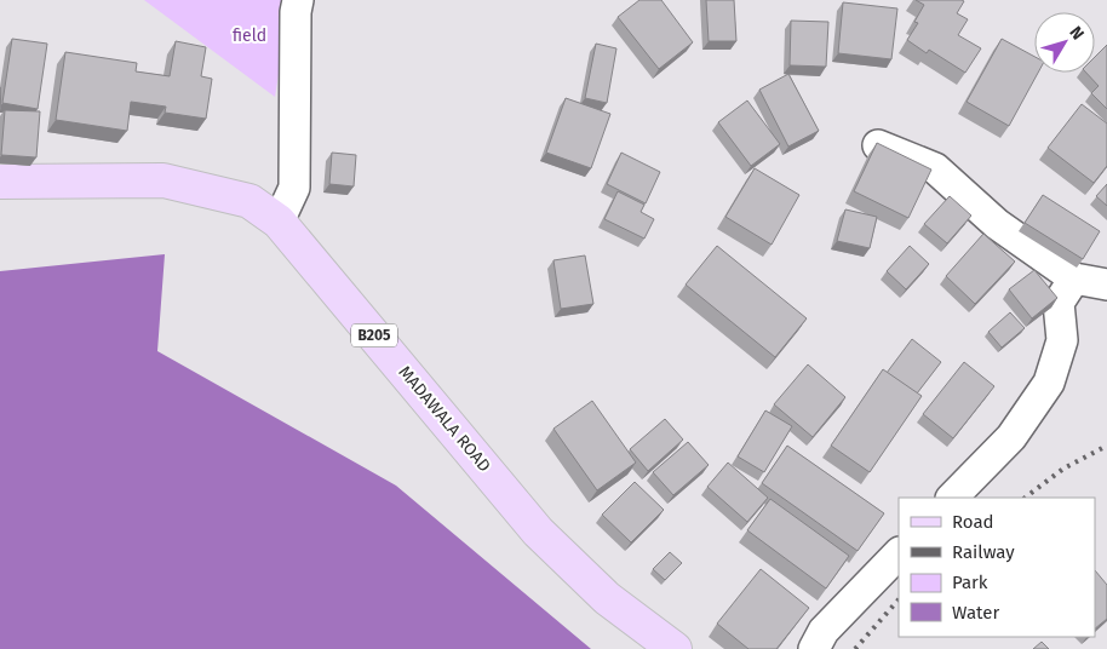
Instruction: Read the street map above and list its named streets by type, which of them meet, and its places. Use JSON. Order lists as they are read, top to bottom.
{
  "streets": {
    "main road": ["B205", "MADAWALA ROAD"]
  },
  "parks": ["field"],
  "legend": [
    "Road",
    "Railway",
    "Park",
    "Water"
  ],
  "north": "top right"
}
